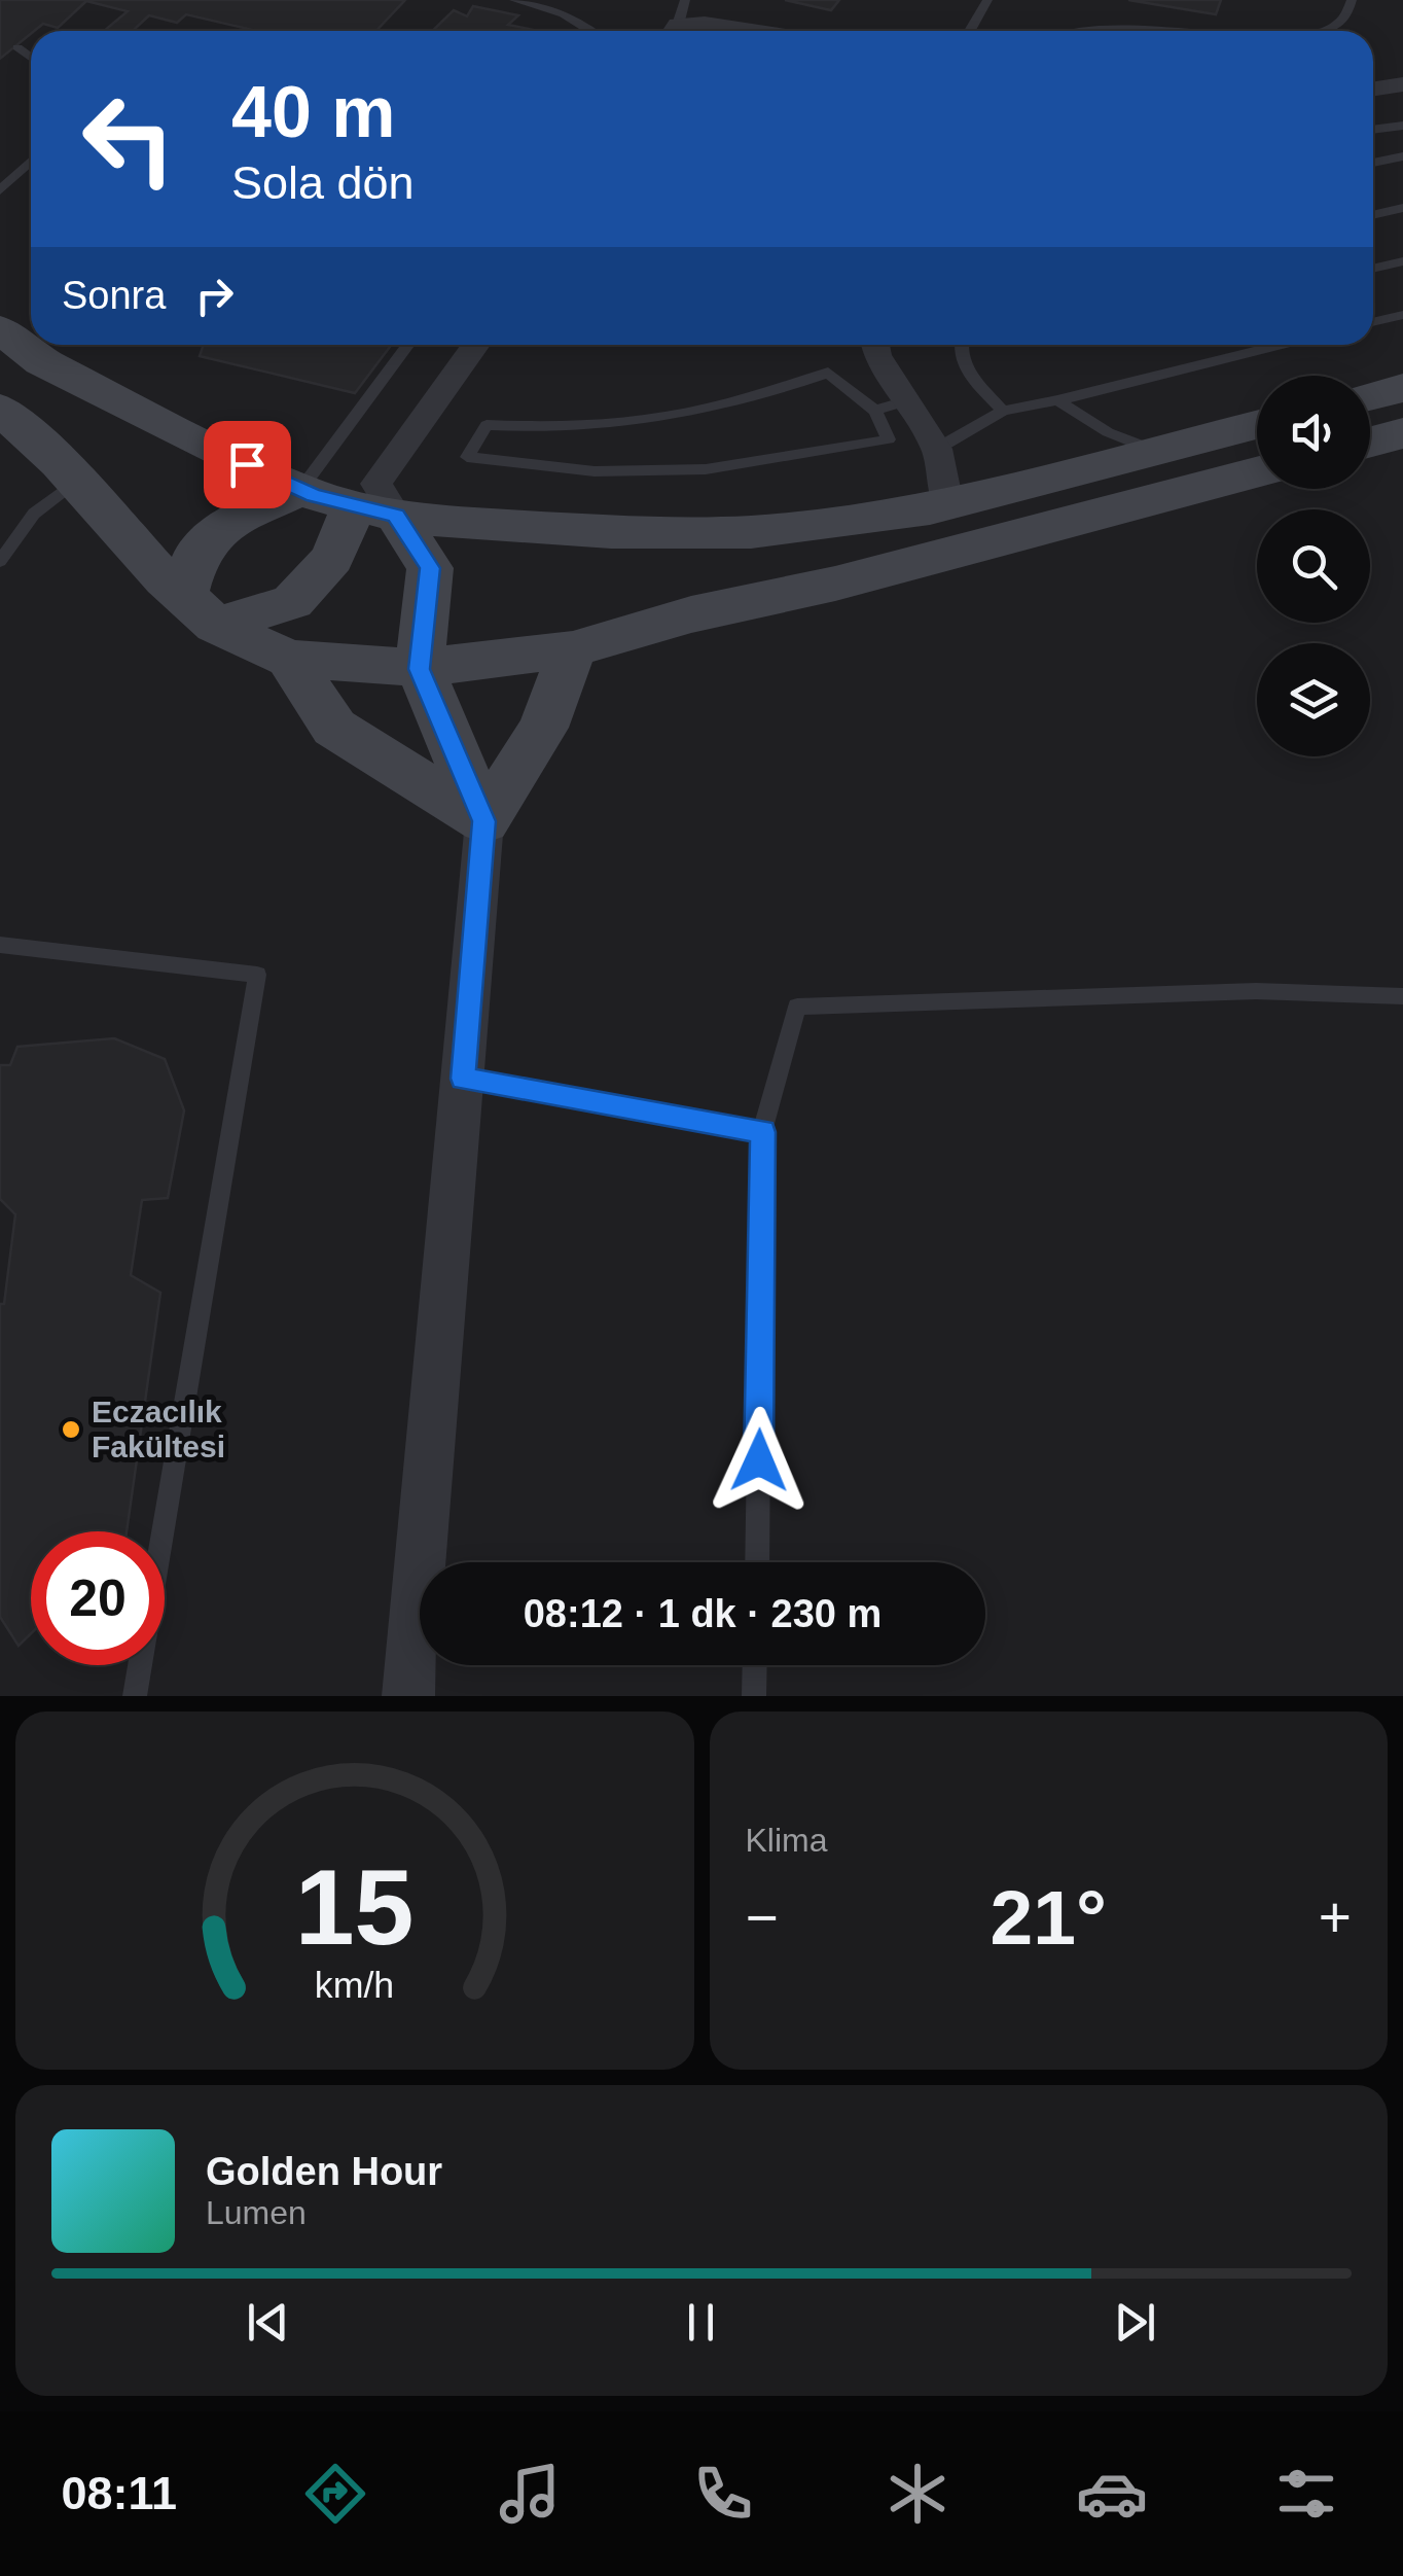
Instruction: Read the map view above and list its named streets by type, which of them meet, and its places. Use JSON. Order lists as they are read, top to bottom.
{
  "places": ["Eczacılık Fakültesi"],
  "page": {
    "turn": ["40 m", "Sola dön"],
    "then": "Sonra",
    "limit": "20",
    "trip": "08:12 · 1 dk · 230 m",
    "tile": "Klima",
    "heat": ["−", "21°", "+"],
    "song": ["Golden Hour", "Lumen"],
    "tabs": "08:11",
    "gauge": ["15", "km/h"]
  }
}
